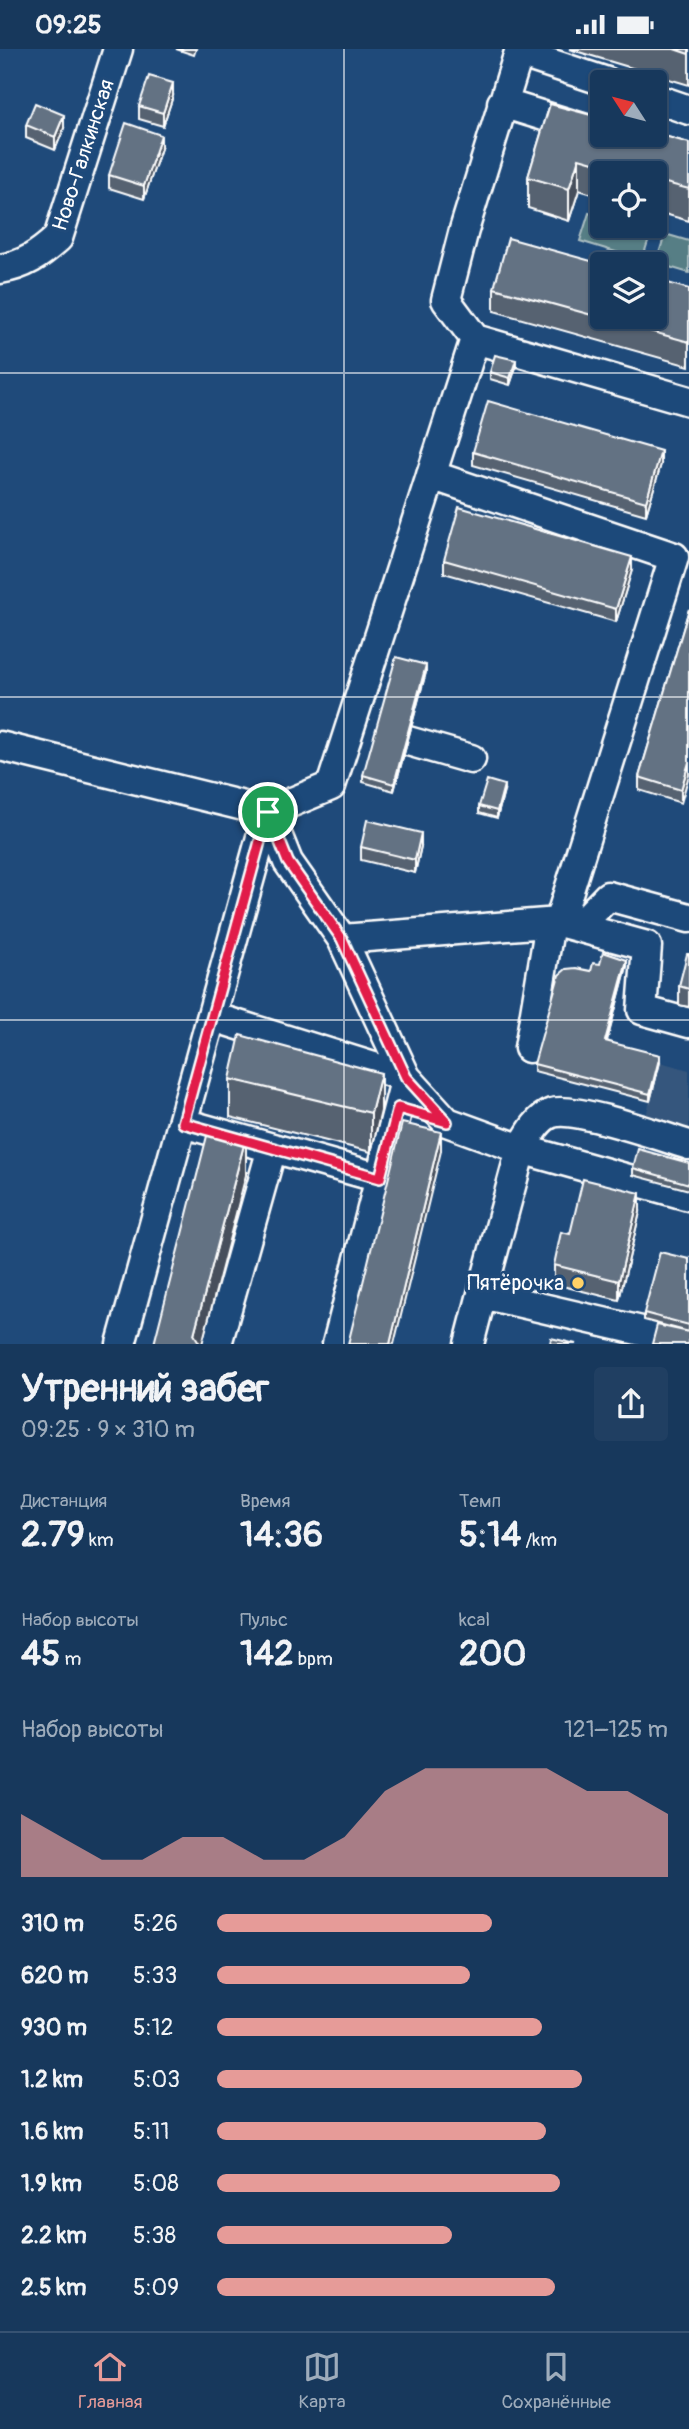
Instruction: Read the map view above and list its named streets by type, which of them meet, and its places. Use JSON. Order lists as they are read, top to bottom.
{
  "streets": {
    "street": ["Ново-Галкинская"]
  },
  "places": ["Пятёрочка"],
  "north": "top left",
  "page": {
    "status": "09:25",
    "heading": ["Утренний забег", "09:25 · 9 × 310 m"],
    "stats": [
      ["Дистанция", "2.79 km"],
      ["Время", "14:36"],
      ["Темп", "5:14 /km"],
      ["Набор высоты", "45 m"],
      ["Пульс", "142 bpm"],
      ["kcal", "200"]
    ],
    "chart": ["Набор высоты", "121–125 m"],
    "list": [
      {
        "name": "310 m",
        "note": "5:26"
      },
      {
        "name": "620 m",
        "note": "5:33"
      },
      {
        "name": "930 m",
        "note": "5:12"
      },
      {
        "name": "1.2 km",
        "note": "5:03"
      },
      {
        "name": "1.6 km",
        "note": "5:11"
      },
      {
        "name": "1.9 km",
        "note": "5:08"
      },
      {
        "name": "2.2 km",
        "note": "5:38"
      },
      {
        "name": "2.5 km",
        "note": "5:09"
      }
    ],
    "tabs": ["Главная", "Карта", "Сохранённые"]
  }
}
